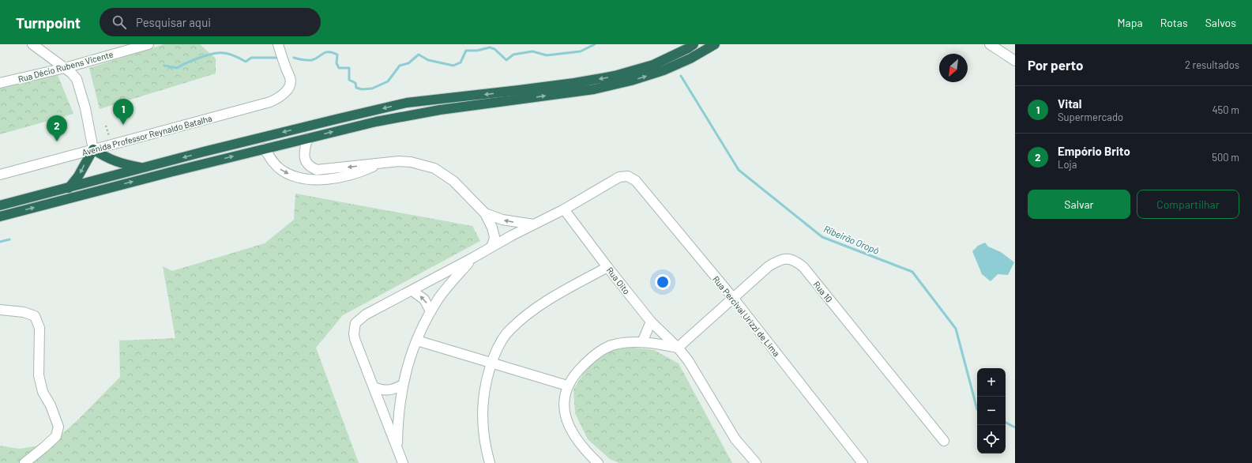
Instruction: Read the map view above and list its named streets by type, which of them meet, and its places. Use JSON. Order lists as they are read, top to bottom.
{
  "streets": {
    "street": [
      "Rua Décio Rubens Vicente",
      "Avenida Professor Reynaldo Batalha",
      "Rua Oito",
      "Rua 10",
      "Rua Percival Urizzi de Lima"
    ]
  },
  "crossings": [
    ["Rua Oito", "Rua 10"],
    ["Rua Oito", "Rua Percival Urizzi de Lima"],
    ["Rua 10", "Rua Percival Urizzi de Lima"]
  ],
  "water": ["Ribeirão Oropô"],
  "north": "bottom left",
  "page": {
    "header": "Turnpoint",
    "search": "Pesquisar aqui",
    "nav": ["Mapa", "Rotas", "Salvos"],
    "heading": ["Por perto", "2 resultados"],
    "list": [
      {
        "mark": "1",
        "name": "Vital",
        "note": "Supermercado",
        "value": "450 m"
      },
      {
        "mark": "2",
        "name": "Empório Brito",
        "note": "Loja",
        "value": "500 m"
      }
    ],
    "pins": ["1", "2"],
    "buttons": ["Salvar", "Compartilhar"],
    "map_buttons": ["+", "−"]
  }
}
